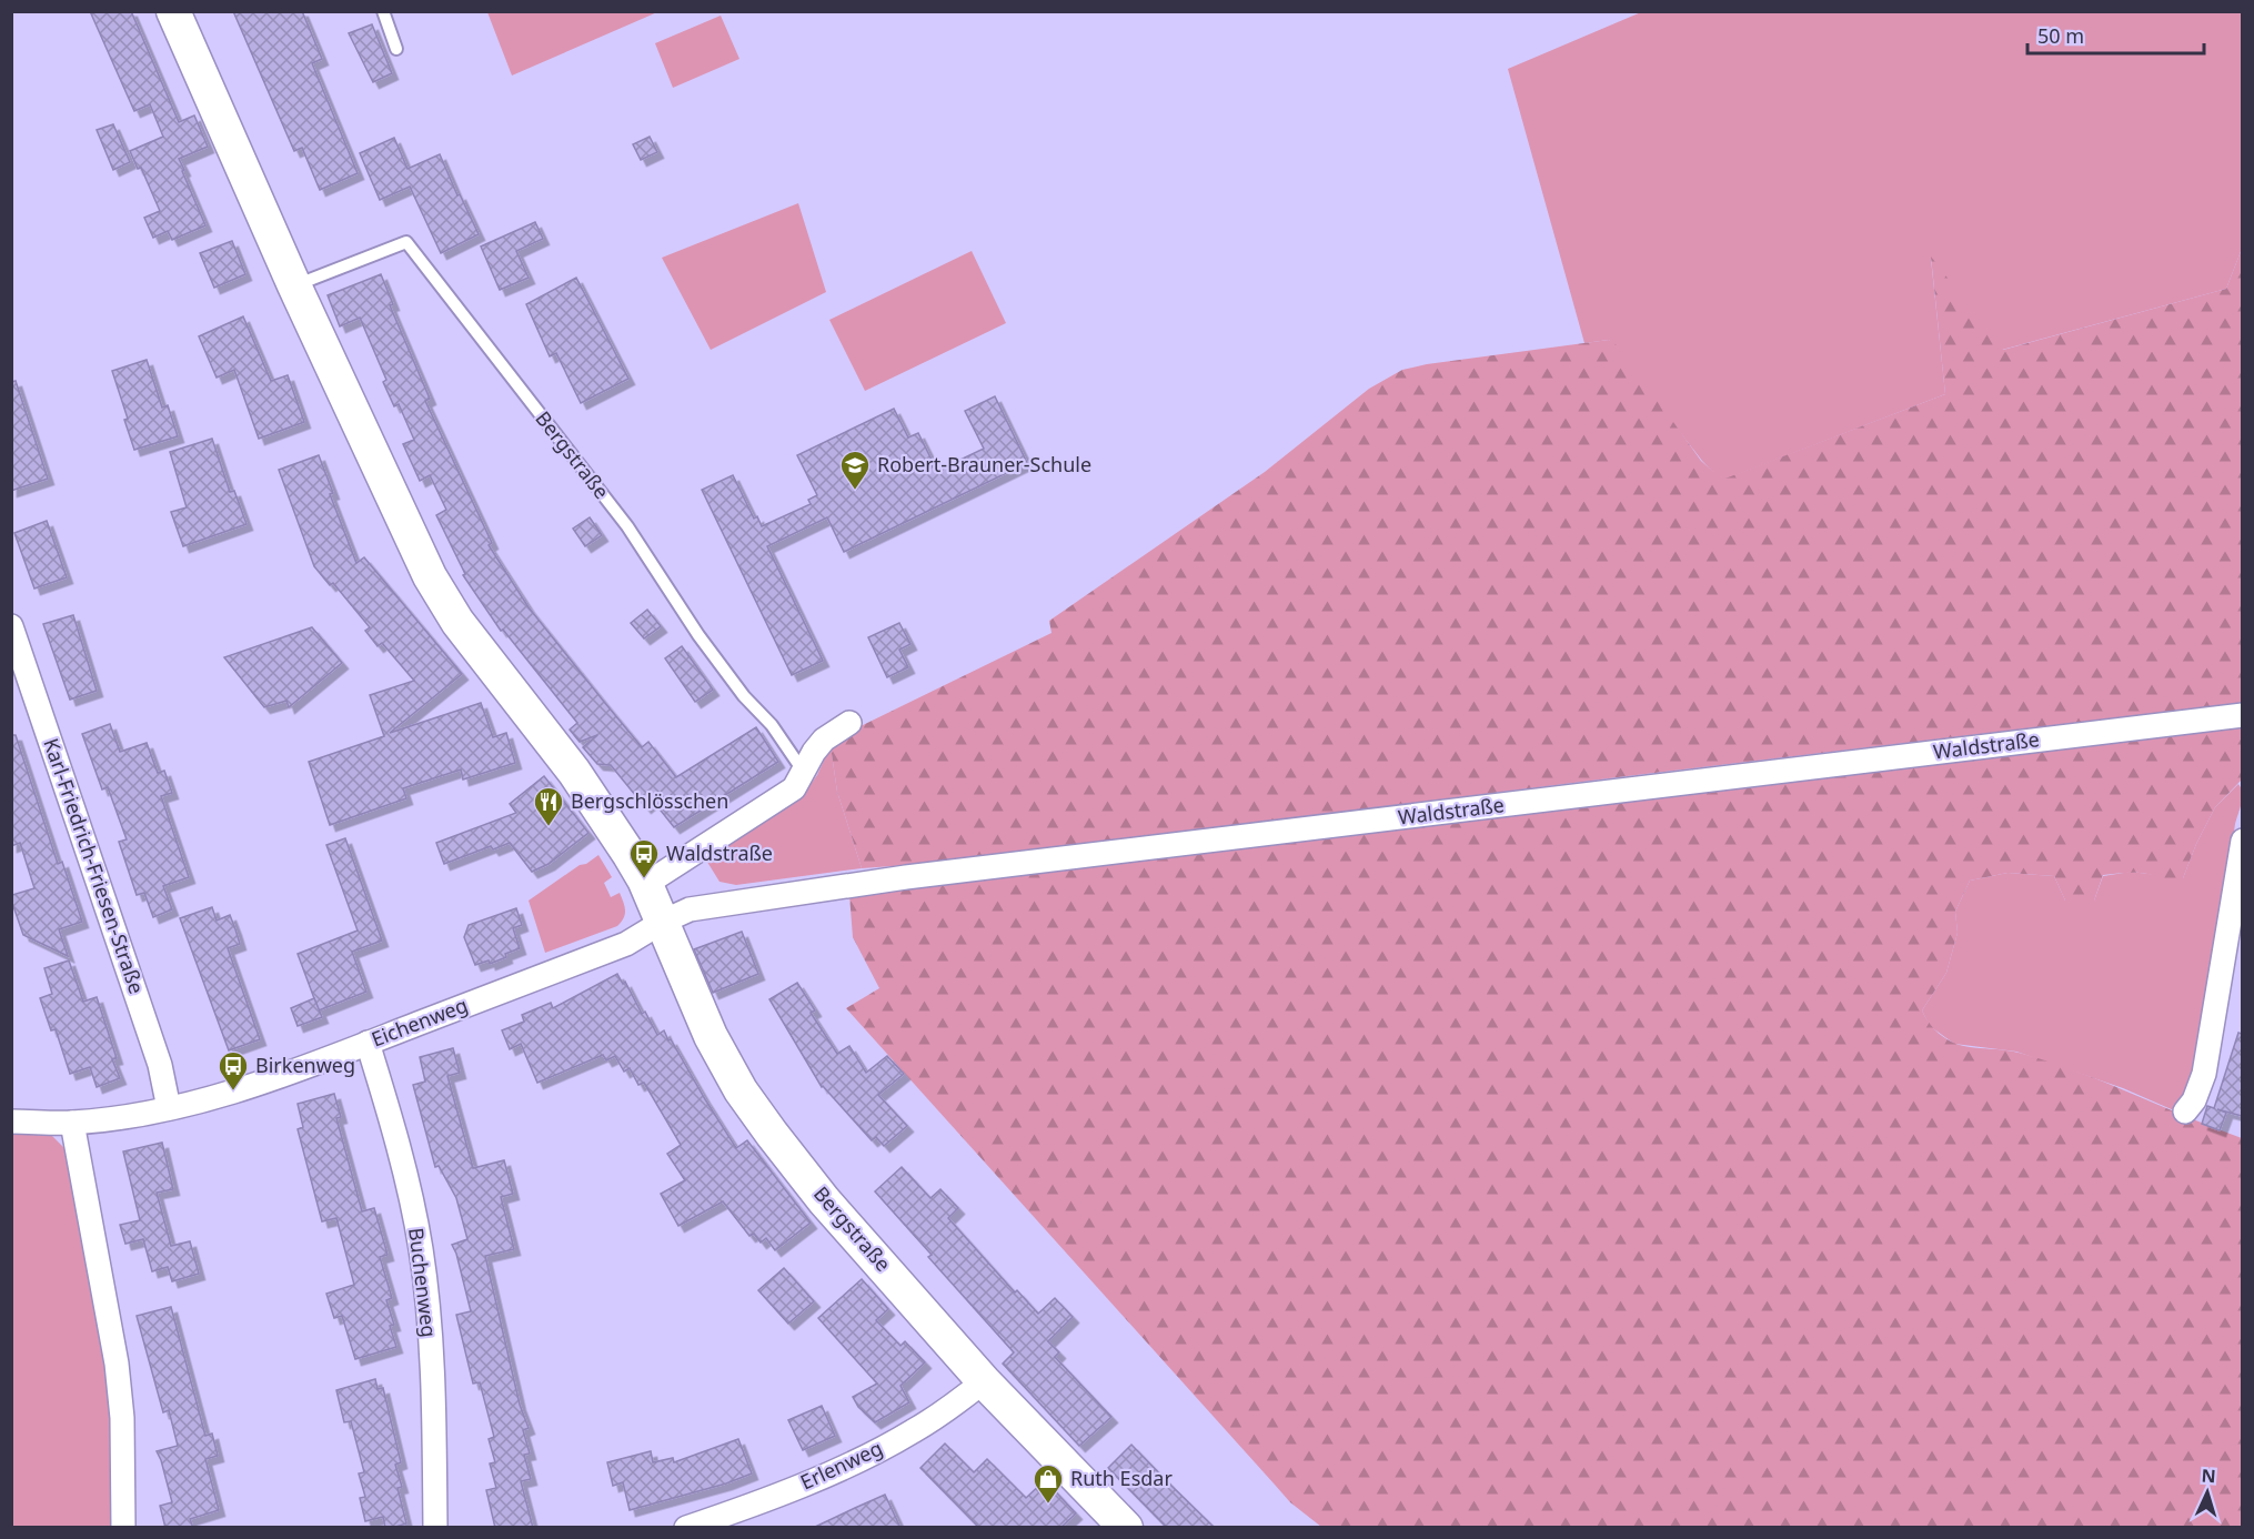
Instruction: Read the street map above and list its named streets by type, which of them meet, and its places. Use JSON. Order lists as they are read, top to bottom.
{
  "streets": {
    "street": [
      "Bergstraße",
      "Waldstraße",
      "Karl-Friedrich-Friesen-Straße",
      "Eichenweg",
      "Buchenweg",
      "Erlenweg"
    ]
  },
  "crossings": [
    ["Bergstraße", "Waldstraße"],
    ["Bergstraße", "Eichenweg"],
    ["Bergstraße", "Erlenweg"],
    ["Waldstraße", "Eichenweg"],
    ["Karl-Friedrich-Friesen-Straße", "Eichenweg"],
    ["Eichenweg", "Buchenweg"]
  ],
  "places": {
    "school or university": ["Robert-Brauner-Schule"],
    "restaurant": ["Bergschlösschen"],
    "bus stop": ["Waldstraße", "Birkenweg"],
    "shop": ["Ruth Esdar"]
  },
  "scale_bar": "50 m",
  "north": "top"
}
